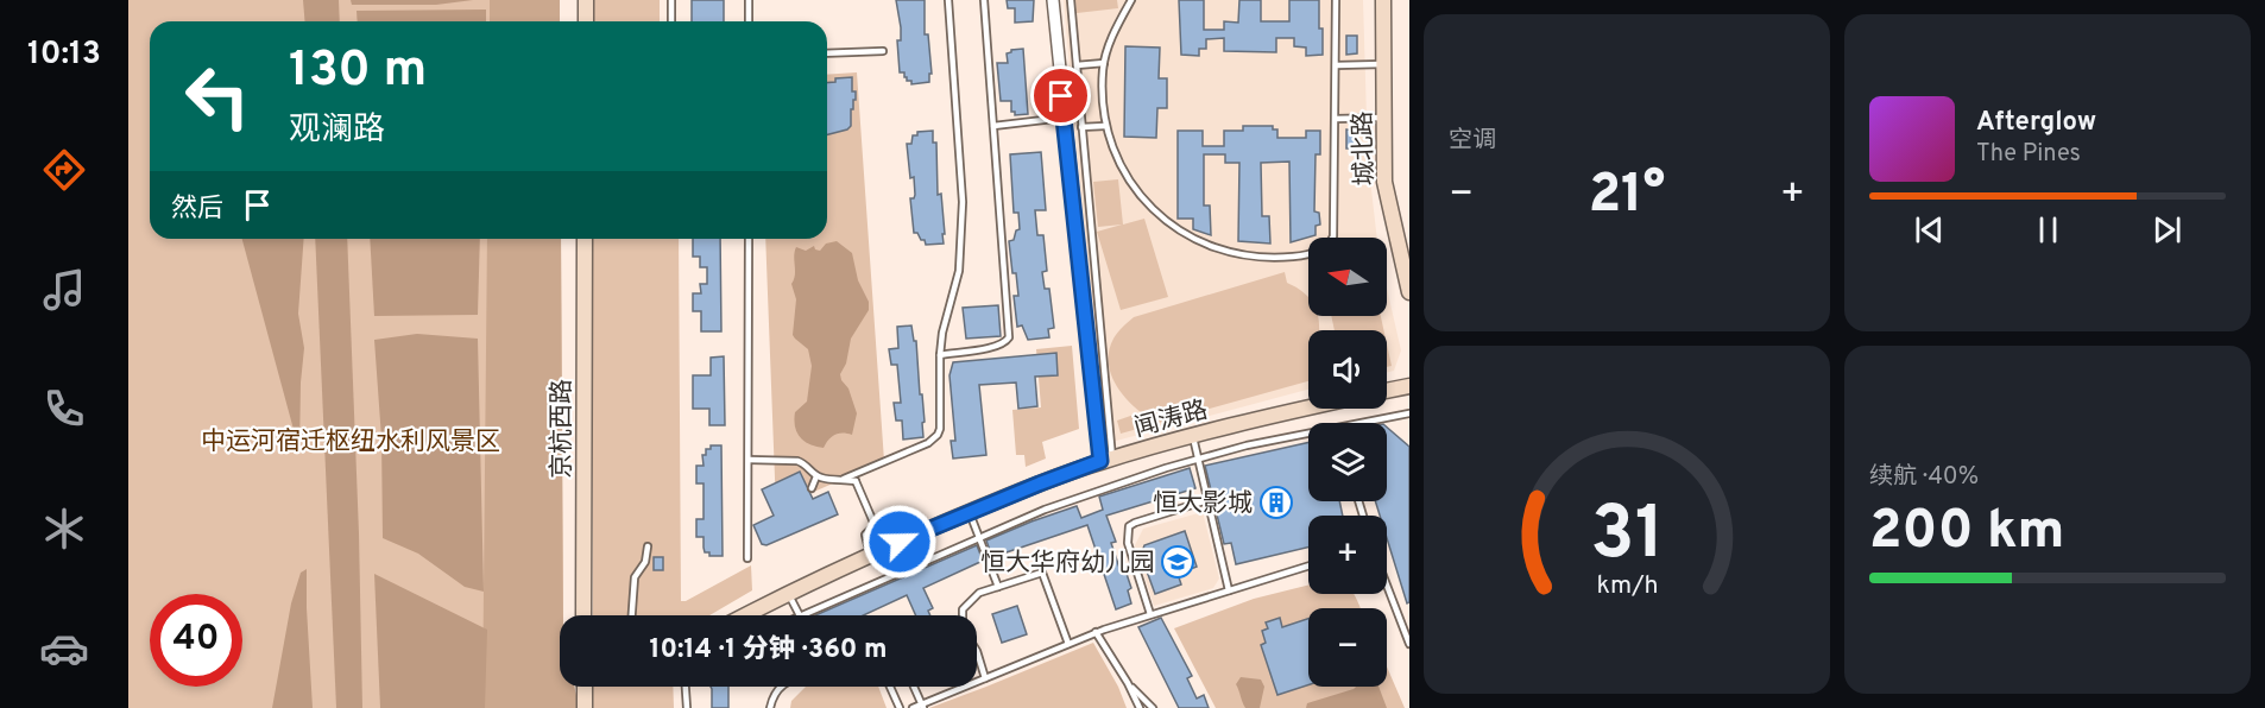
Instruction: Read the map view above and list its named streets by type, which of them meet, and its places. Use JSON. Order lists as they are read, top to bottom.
{
  "streets": {
    "street": ["城北路", "闻涛路", "京杭西路"]
  },
  "parks": ["中运河宿迁枢纽水利风景区"],
  "places": {
    "building": ["恒大影城"],
    "school or university": ["恒大华府幼儿园"]
  },
  "north": "left",
  "page": {
    "tabs": "10:13",
    "tile": [
      "空调",
      ["续航 · 40%", "200 km"]
    ],
    "turn": ["130 m", "观澜路"],
    "song": ["Afterglow", "The Pines"],
    "heat": ["−", "21°", "+"],
    "then": "然后",
    "map_buttons": ["+", "−"],
    "limit": "40",
    "trip": "10:14 · 1 分钟 · 360 m",
    "gauge": ["31", "km/h"]
  }
}
